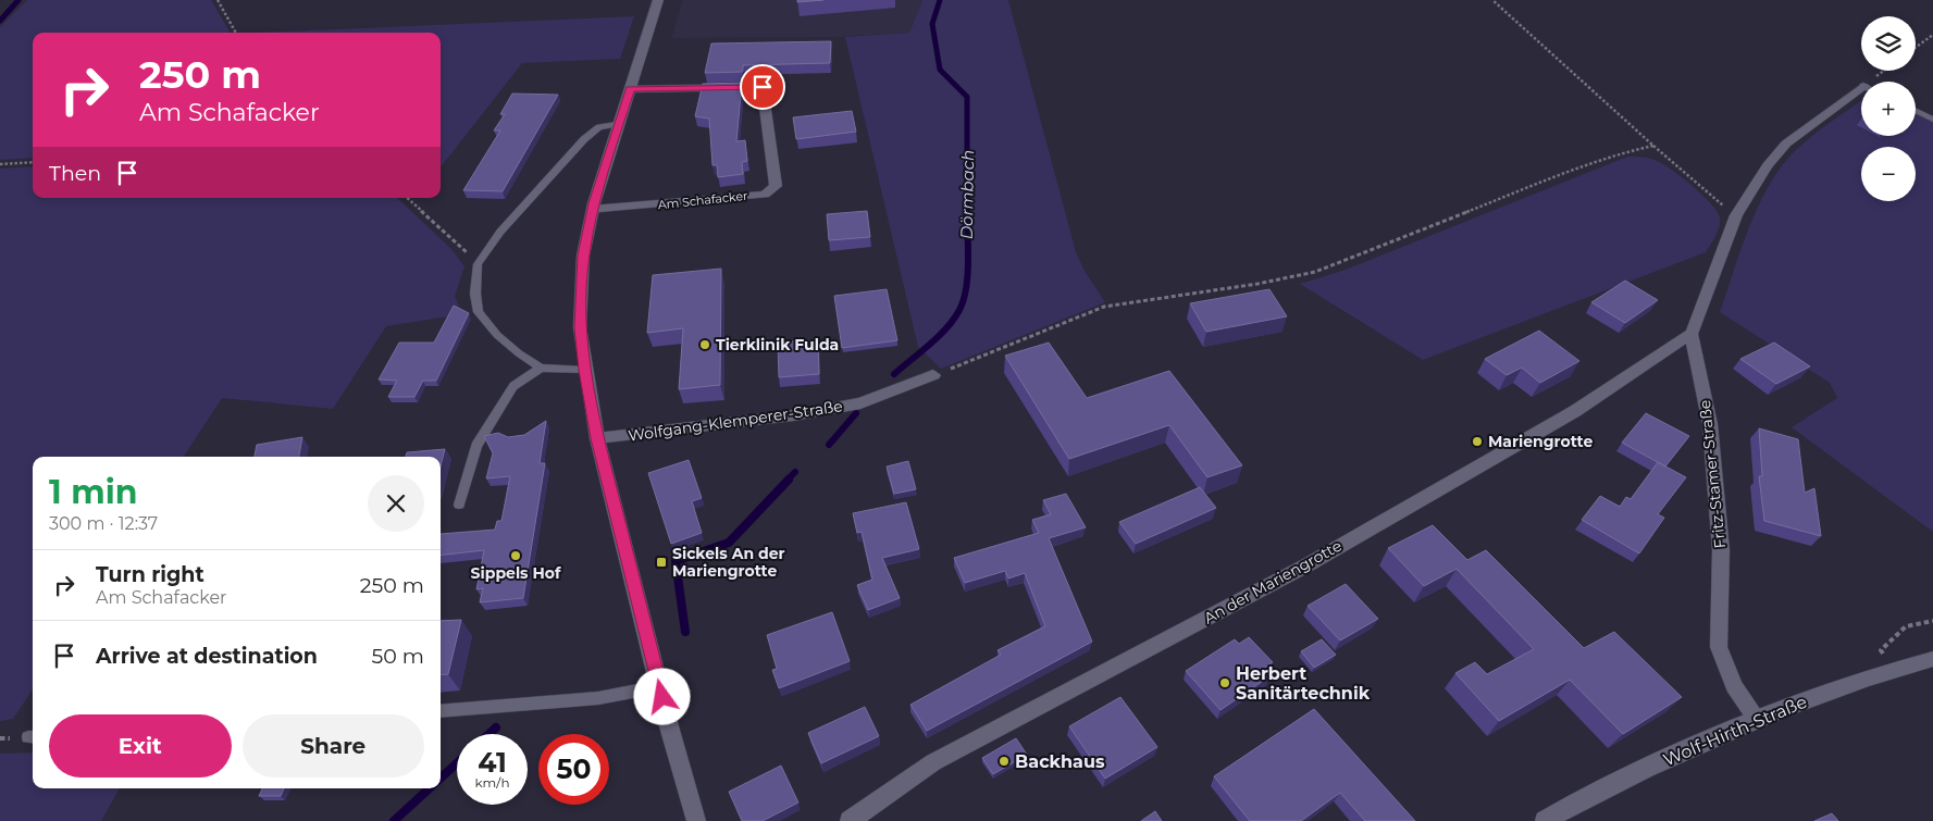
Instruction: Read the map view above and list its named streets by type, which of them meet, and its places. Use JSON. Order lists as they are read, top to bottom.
{
  "streets": {
    "street": [
      "Am Schafacker",
      "Wolfgang-Klemperer-Straße",
      "Fritz-Stamer-Straße",
      "An der Mariengrotte",
      "Wolf-Hirth-Straße"
    ]
  },
  "crossings": [
    ["Fritz-Stamer-Straße", "An der Mariengrotte"],
    ["Fritz-Stamer-Straße", "Wolf-Hirth-Straße"]
  ],
  "water": ["Dörmbach"],
  "places": {
    "other": [
      "Tierklinik Fulda",
      "Mariengrotte",
      "Sippels Hof",
      "Herbert Sanitärtechnik",
      "Backhaus"
    ],
    "transit": ["Sickels An der Mariengrotte"]
  },
  "page": {
    "map_buttons": ["+", "−"],
    "turn": ["250 m", "Am Schafacker"],
    "then": "Then",
    "heading": ["1 min", "300 m · 12:37"],
    "list": [
      {
        "name": "Turn right",
        "note": "Am Schafacker",
        "value": "250 m"
      },
      {
        "name": "Arrive at destination",
        "value": "50 m"
      }
    ],
    "buttons": ["Exit", "Share"],
    "speed": "41 km/h",
    "limit": "50"
  }
}
